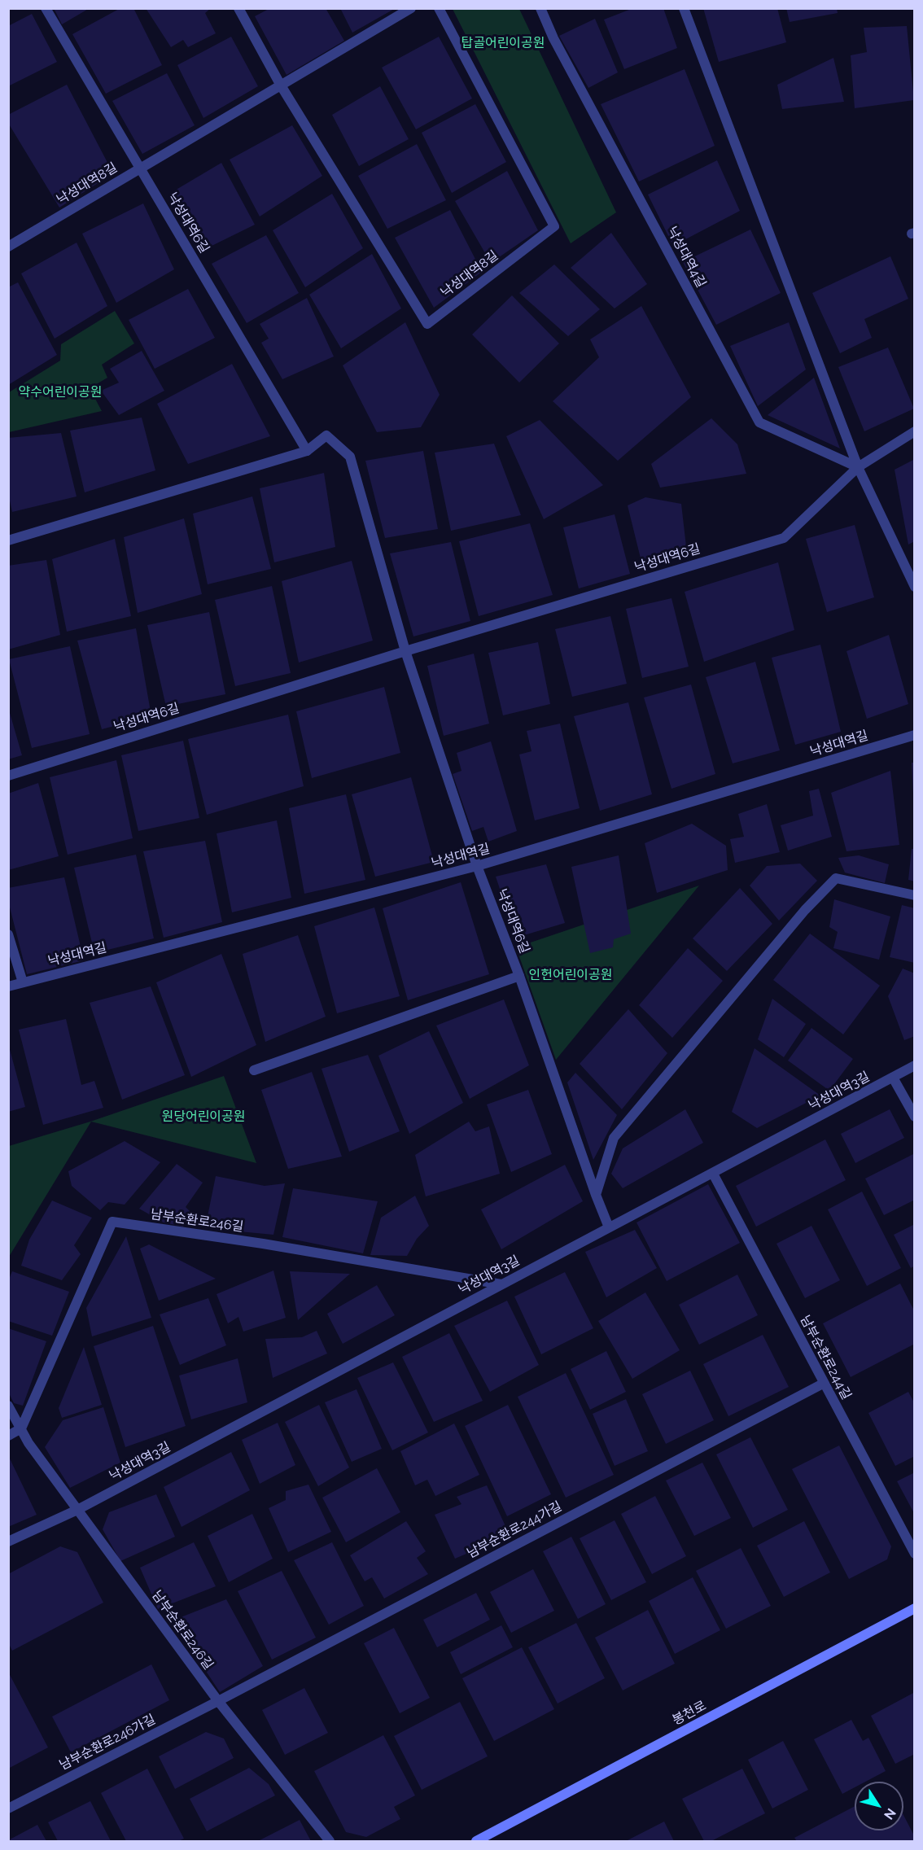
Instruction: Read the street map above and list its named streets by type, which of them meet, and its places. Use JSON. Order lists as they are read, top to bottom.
{
  "streets": {
    "street": [
      "낙성대역8길",
      "낙성대역6길",
      "낙성대역4길",
      "낙성대역길",
      "낙성대역3길",
      "남부순환로246길",
      "남부순환로244길",
      "남부순환로244가길",
      "봉천로",
      "남부순환로246가길"
    ]
  },
  "crossings": [
    ["낙성대역8길", "낙성대역6길"],
    ["낙성대역6길", "낙성대역4길"],
    ["낙성대역6길", "낙성대역길"],
    ["낙성대역6길", "낙성대역3길"],
    ["낙성대역3길", "남부순환로246길"],
    ["낙성대역3길", "남부순환로244길"],
    ["남부순환로246길", "남부순환로244가길"],
    ["남부순환로246길", "남부순환로246가길"],
    ["남부순환로244길", "남부순환로244가길"],
    ["남부순환로244가길", "남부순환로246가길"]
  ],
  "parks": [
    "탑골어린이공원",
    "약수어린이공원",
    "인헌어린이공원",
    "원당어린이공원"
  ],
  "north": "bottom right"
}
